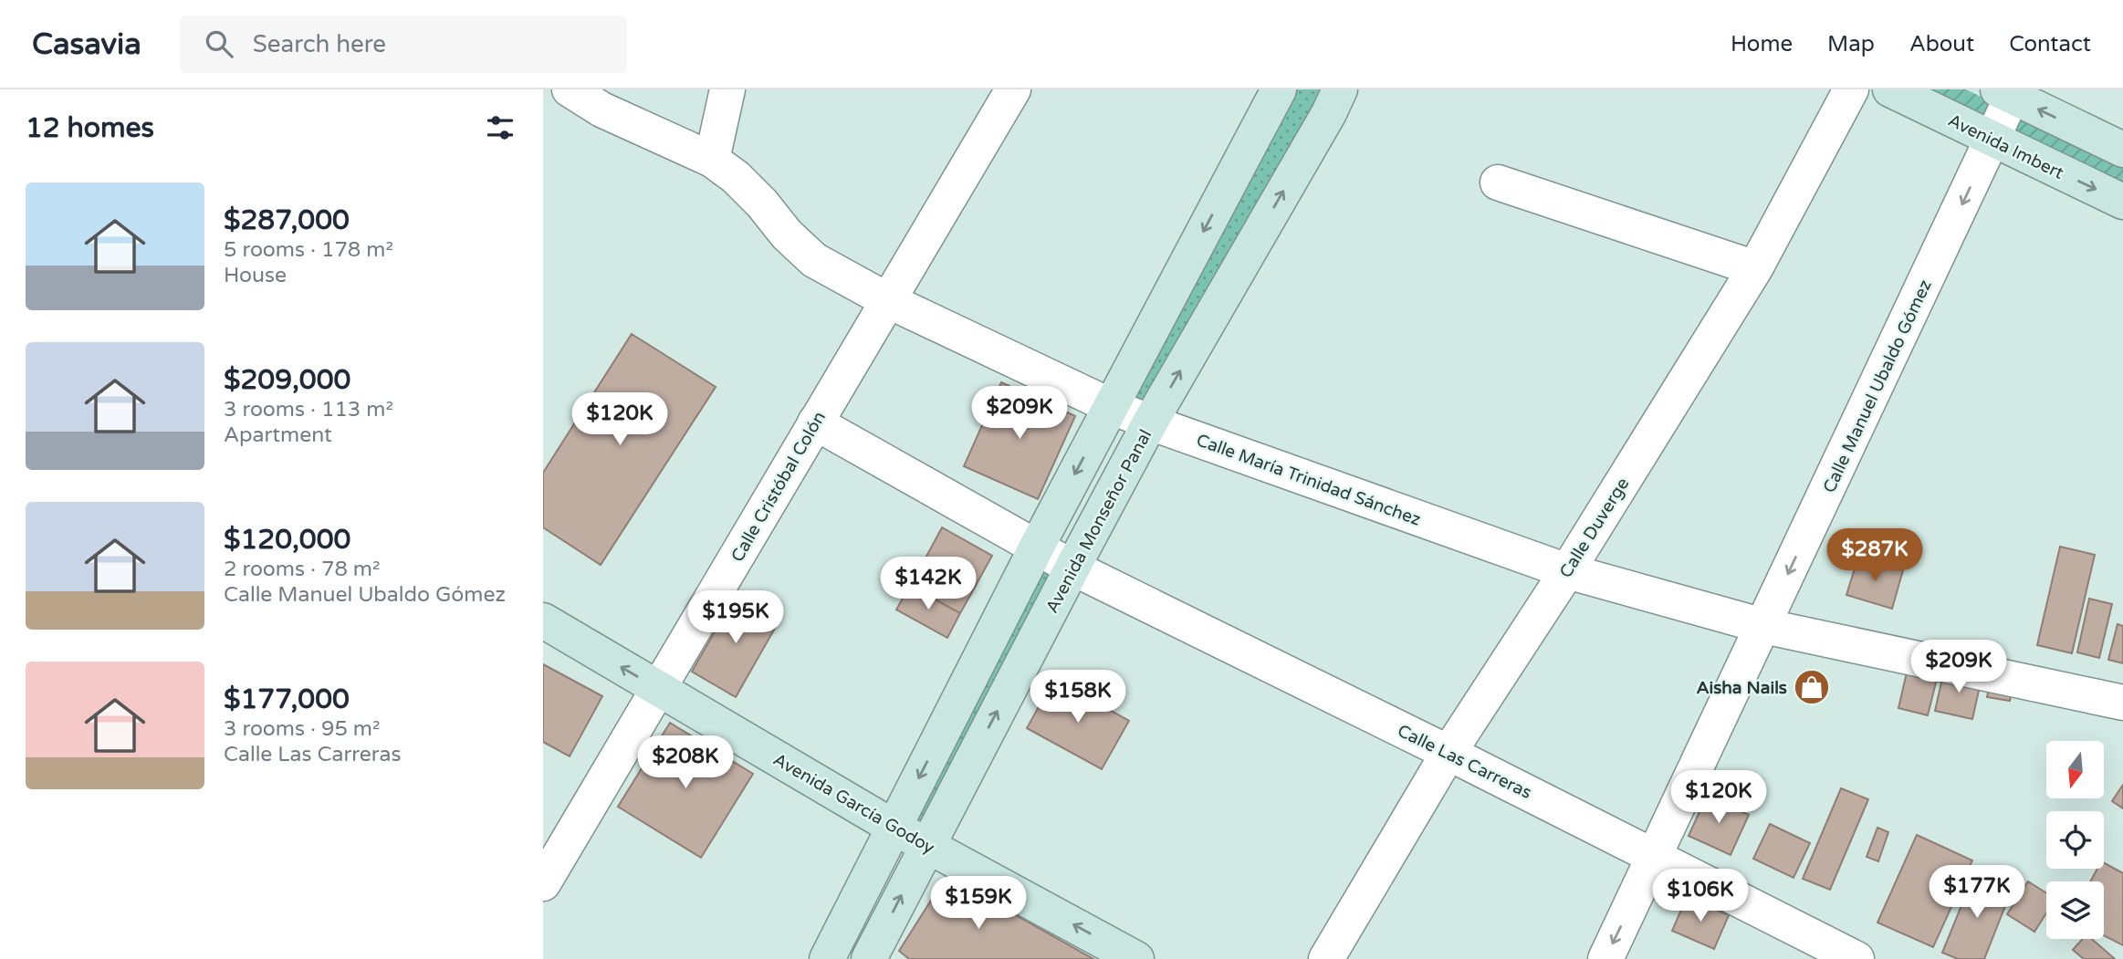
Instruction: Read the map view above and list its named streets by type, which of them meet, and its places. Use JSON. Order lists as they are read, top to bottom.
{
  "streets": {
    "main road": ["Avenida Imbert", "Avenida Monseñor Panal", "Avenida García Godoy"],
    "street": [
      "Calle Manuel Ubaldo Gómez",
      "Calle María Trinidad Sánchez",
      "Calle Cristóbal Colón",
      "Calle Duverge",
      "Calle Las Carreras"
    ]
  },
  "crossings": [
    ["Avenida Imbert", "Calle Manuel Ubaldo Gómez"],
    ["Calle Manuel Ubaldo Gómez", "Calle María Trinidad Sánchez"],
    ["Calle Manuel Ubaldo Gómez", "Calle Las Carreras"],
    ["Calle María Trinidad Sánchez", "Calle Cristóbal Colón"],
    ["Calle María Trinidad Sánchez", "Avenida Monseñor Panal"],
    ["Calle María Trinidad Sánchez", "Calle Duverge"],
    ["Calle Cristóbal Colón", "Calle Las Carreras"],
    ["Calle Cristóbal Colón", "Avenida García Godoy"],
    ["Avenida Monseñor Panal", "Calle Las Carreras"],
    ["Avenida Monseñor Panal", "Avenida García Godoy"],
    ["Calle Duverge", "Calle Las Carreras"]
  ],
  "one_way": ["Calle Manuel Ubaldo Gómez", "Avenida García Godoy"],
  "places": {
    "shop": ["Aisha Nails"]
  },
  "north": "bottom",
  "page": {
    "header": "Casavia",
    "search": "Search here",
    "nav": [
      "Home",
      "Map",
      "About",
      "Contact"
    ],
    "heading": "12 homes",
    "list": [
      {
        "name": "$287,000",
        "note": "5 rooms · 178 m² · House"
      },
      {
        "name": "$209,000",
        "note": "3 rooms · 113 m² · Apartment"
      },
      {
        "name": "$120,000",
        "note": "2 rooms · 78 m² · Calle Manuel Ubaldo Gómez"
      },
      {
        "name": "$177,000",
        "note": "3 rooms · 95 m² · Calle Las Carreras"
      }
    ],
    "price": [
      "$209K",
      "$120K",
      "$287K",
      "$142K",
      "$195K",
      "$209K",
      "$158K",
      "$208K",
      "$120K",
      "$177K",
      "$106K",
      "$159K"
    ]
  }
}
